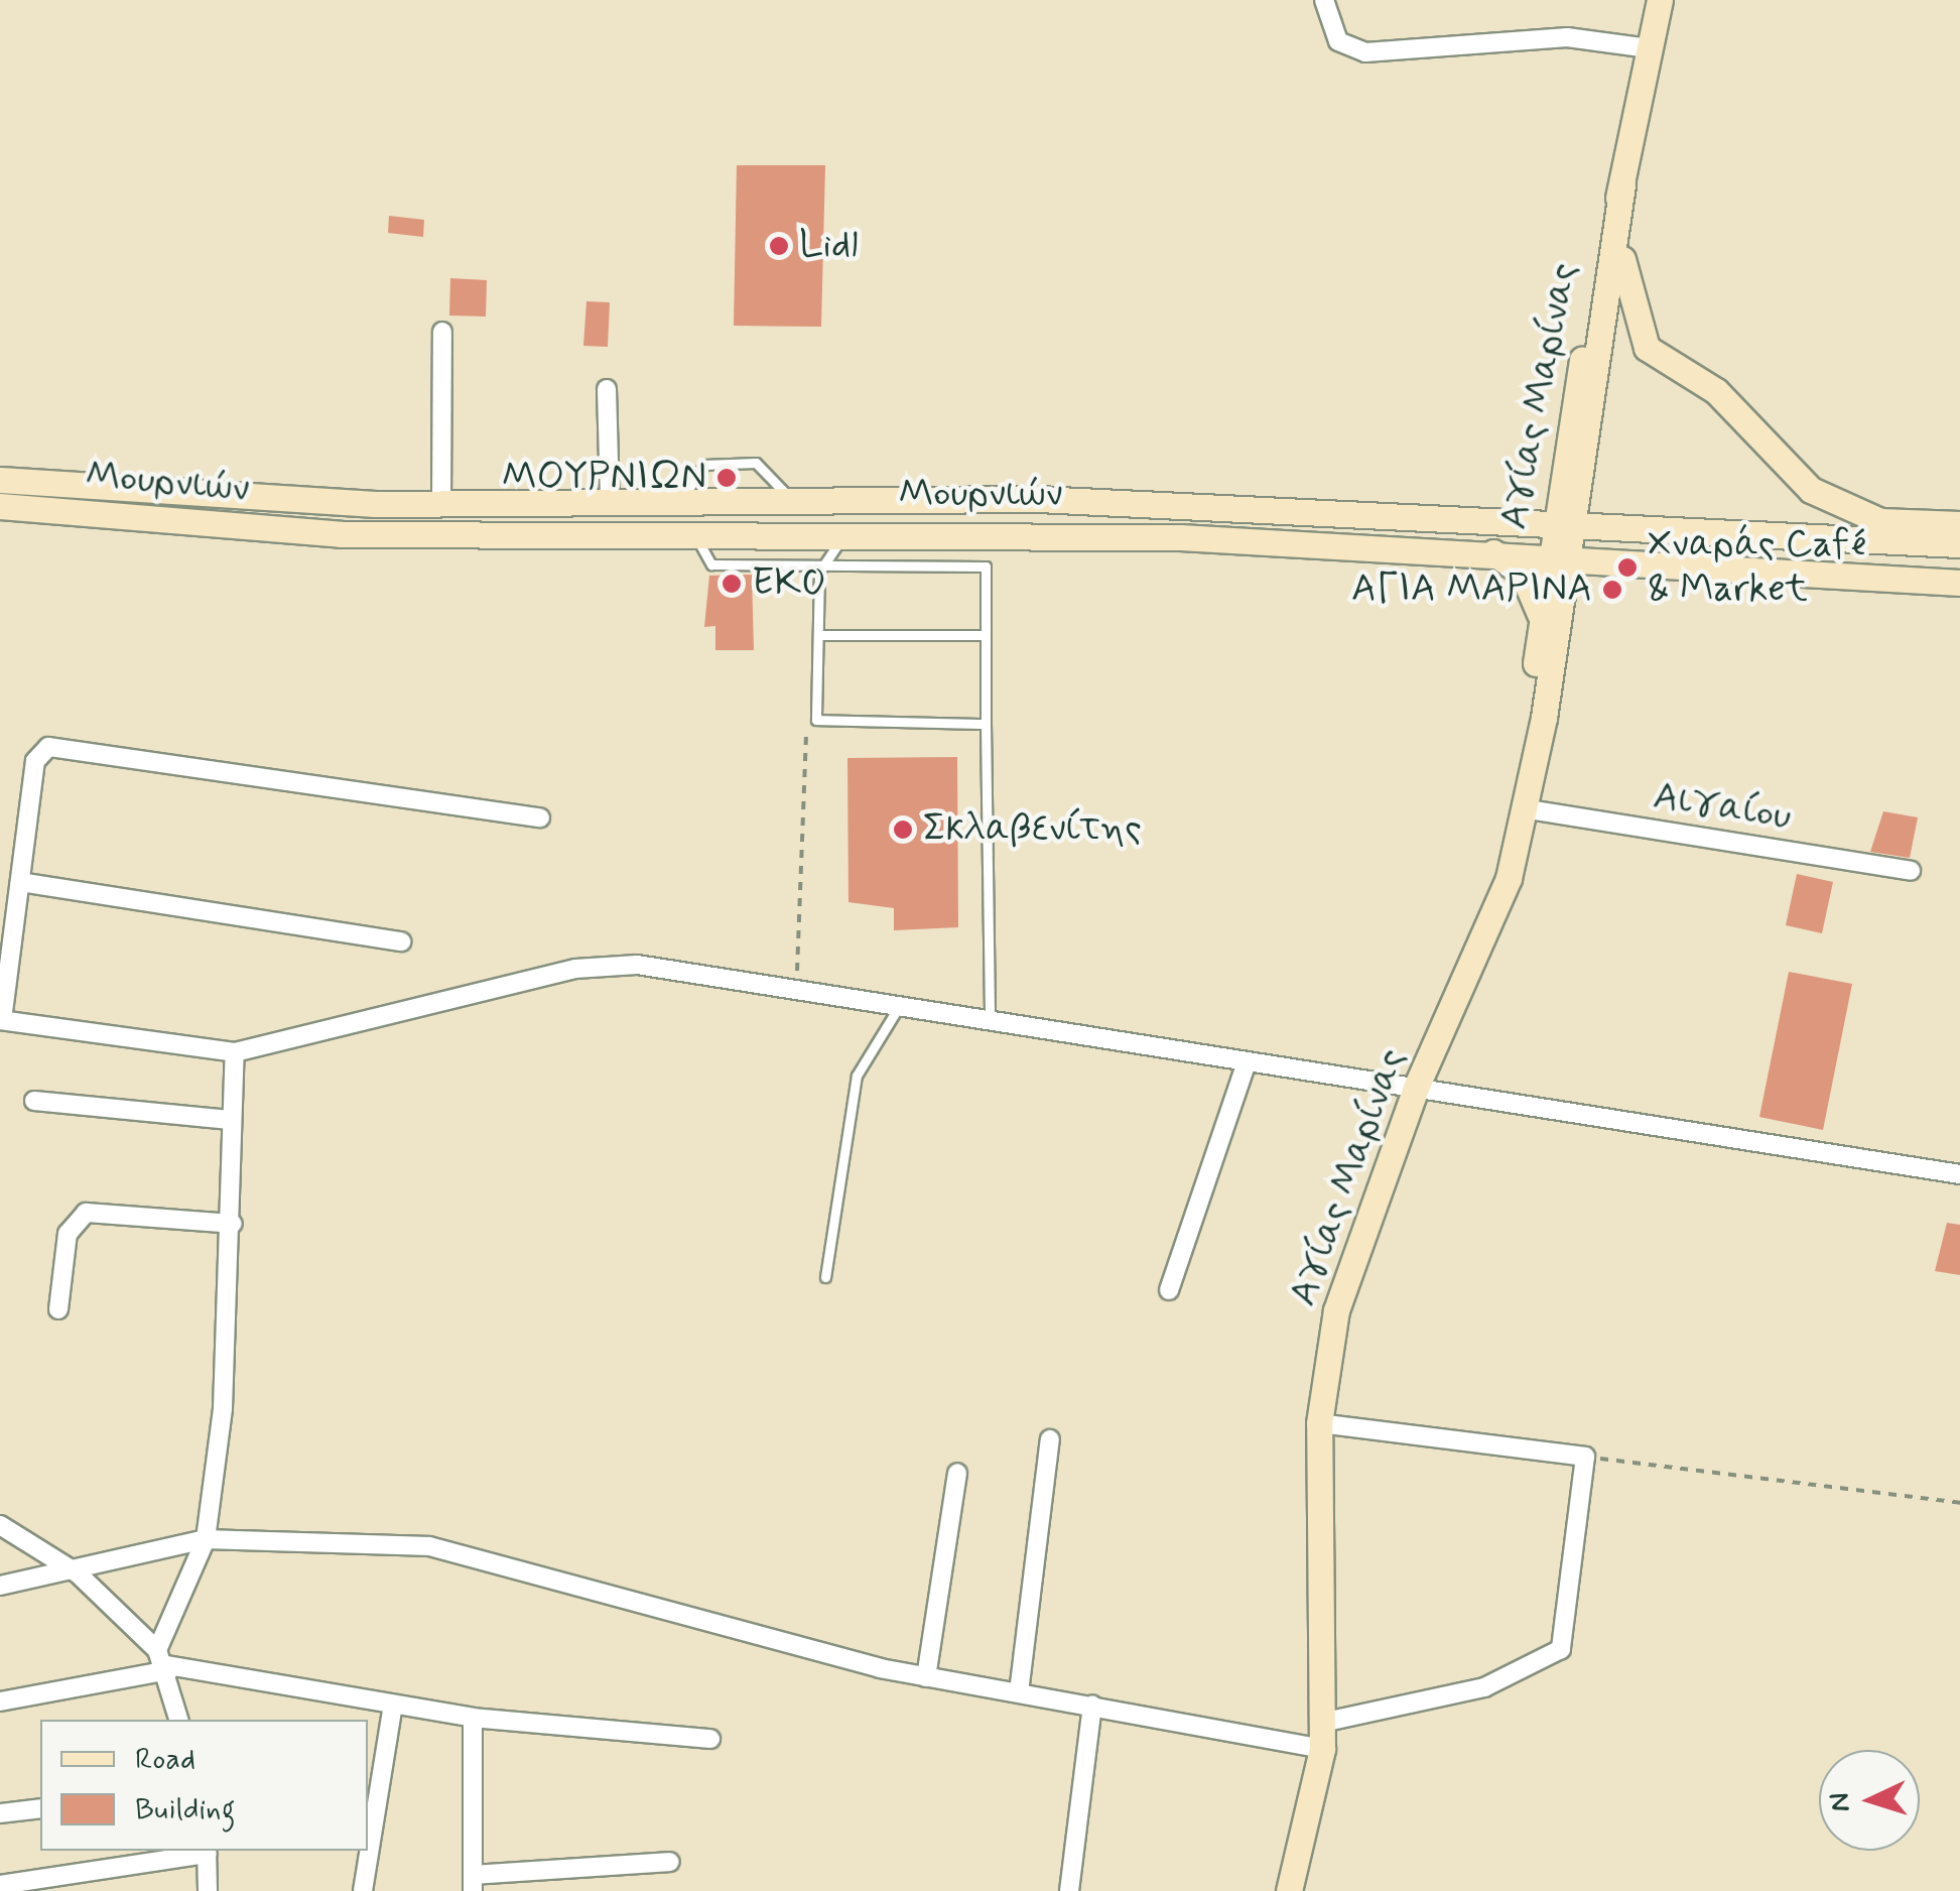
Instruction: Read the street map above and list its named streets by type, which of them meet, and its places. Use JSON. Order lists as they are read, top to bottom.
{
  "streets": {
    "main road": ["Αγίας Μαρίνας", "Μουρνιών"],
    "street": ["Αιγαίου"]
  },
  "crossings": [
    ["Αγίας Μαρίνας", "Μουρνιών"],
    ["Αγίας Μαρίνας", "Αιγαίου"]
  ],
  "places": [
    "Lidl",
    "ΜΟΥΡΝΙΩΝ",
    "Χναράς Café & Market",
    "EKO",
    "ΑΓΙΑ ΜΑΡΙΝΑ",
    "Σκλαβενίτης"
  ],
  "legend": ["Road", "Building"],
  "north": "left"
}
